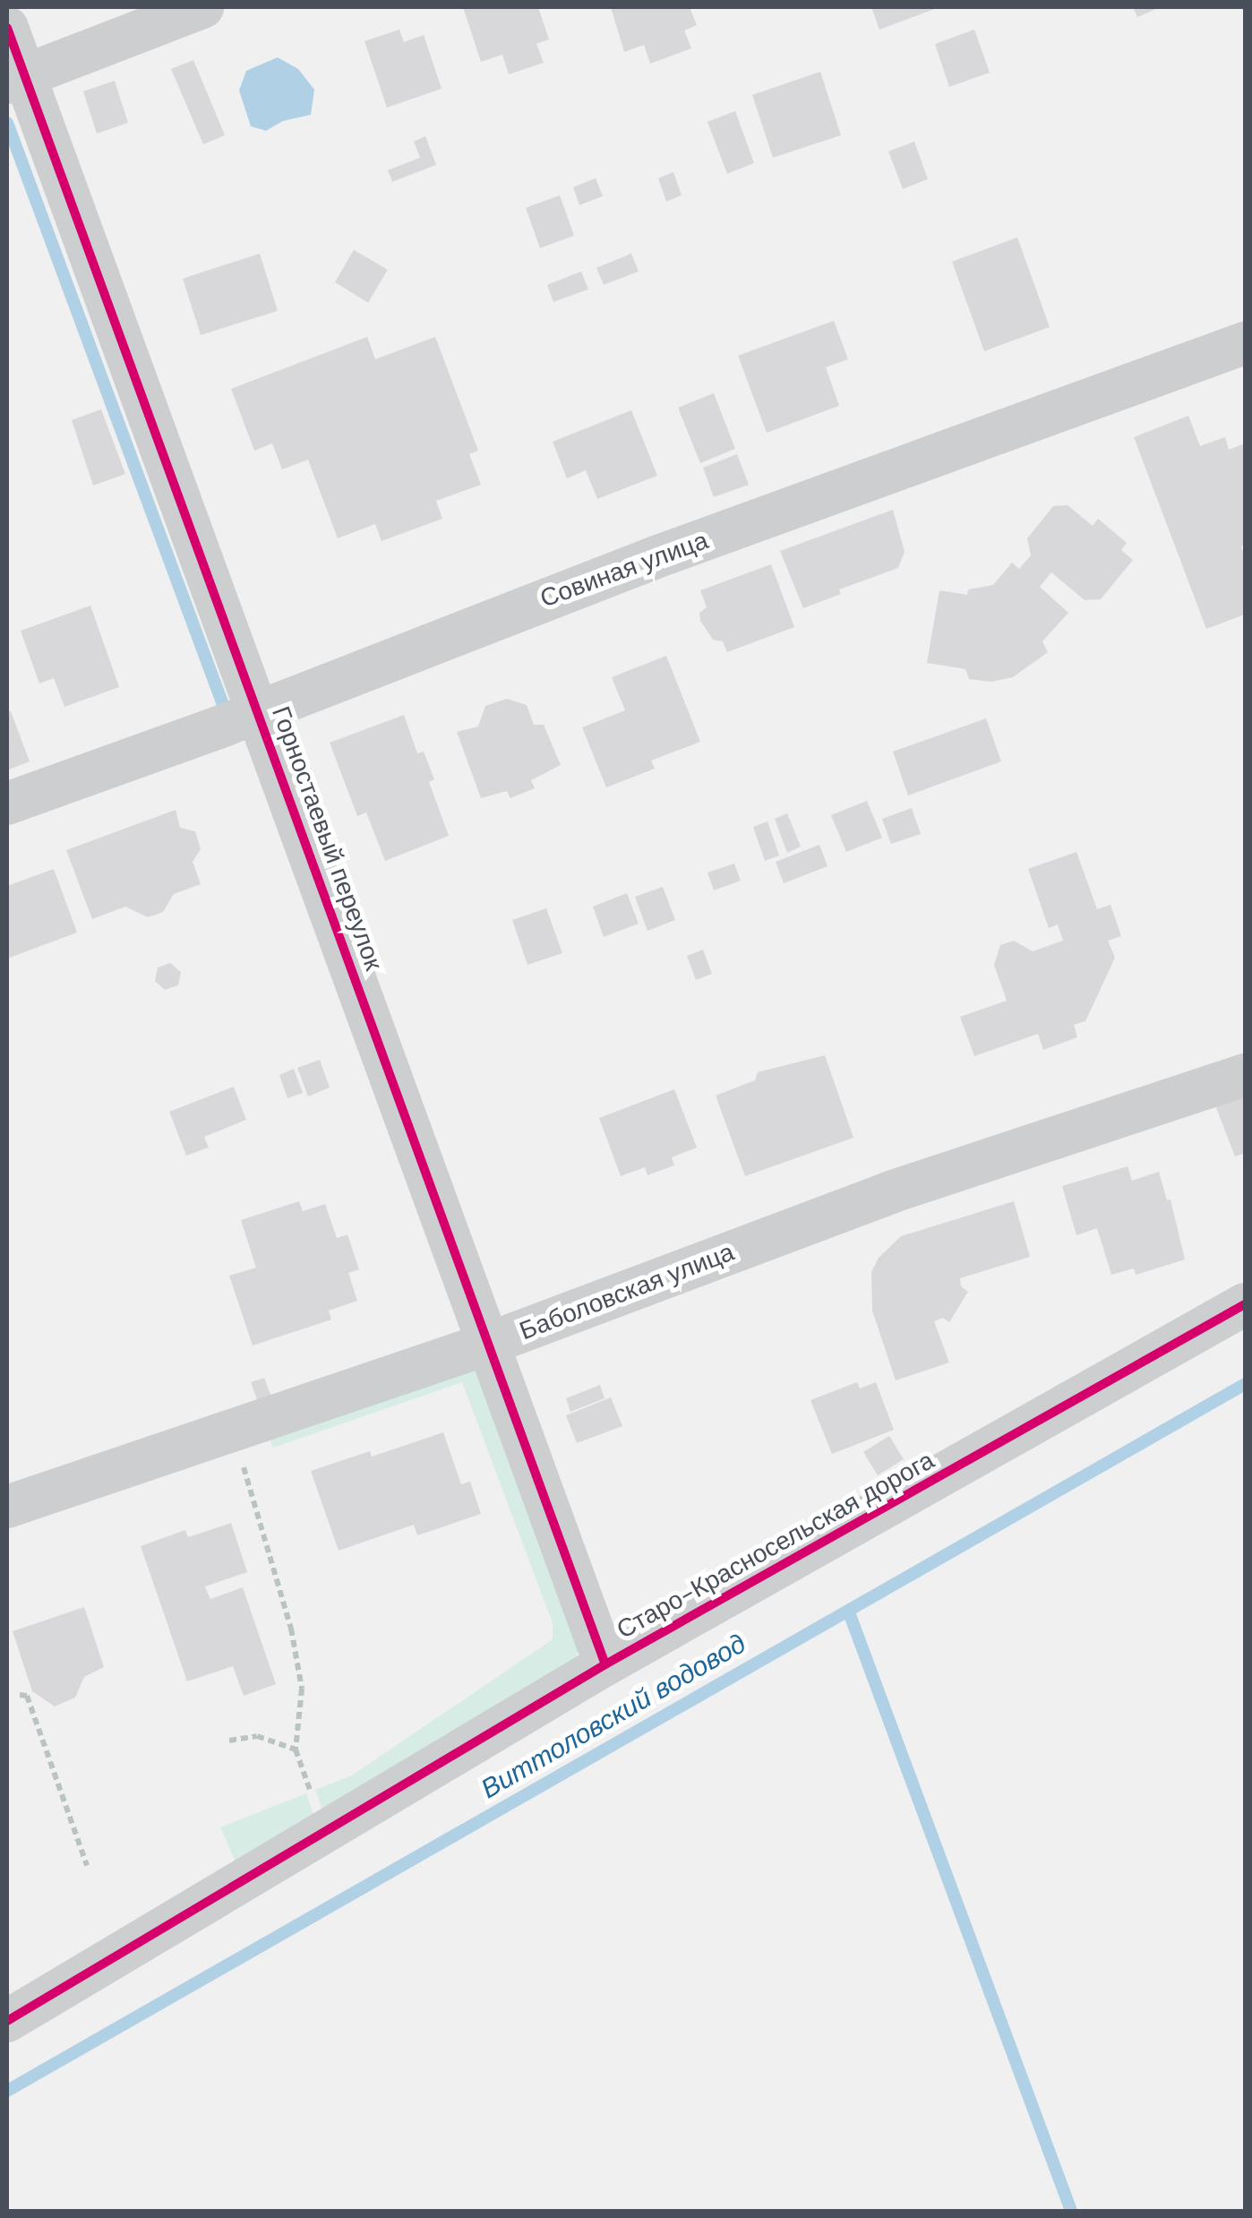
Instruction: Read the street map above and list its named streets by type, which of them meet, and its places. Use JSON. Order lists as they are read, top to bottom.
{
  "streets": {
    "street": [
      "Совиная улица",
      "Горностаевый переулок",
      "Баболовская улица",
      "Старо-Красносельская дорога"
    ]
  },
  "crossings": [
    ["Совиная улица", "Горностаевый переулок"],
    ["Горностаевый переулок", "Баболовская улица"],
    ["Горностаевый переулок", "Старо-Красносельская дорога"]
  ],
  "water": ["Виттоловский водовод"]
}
